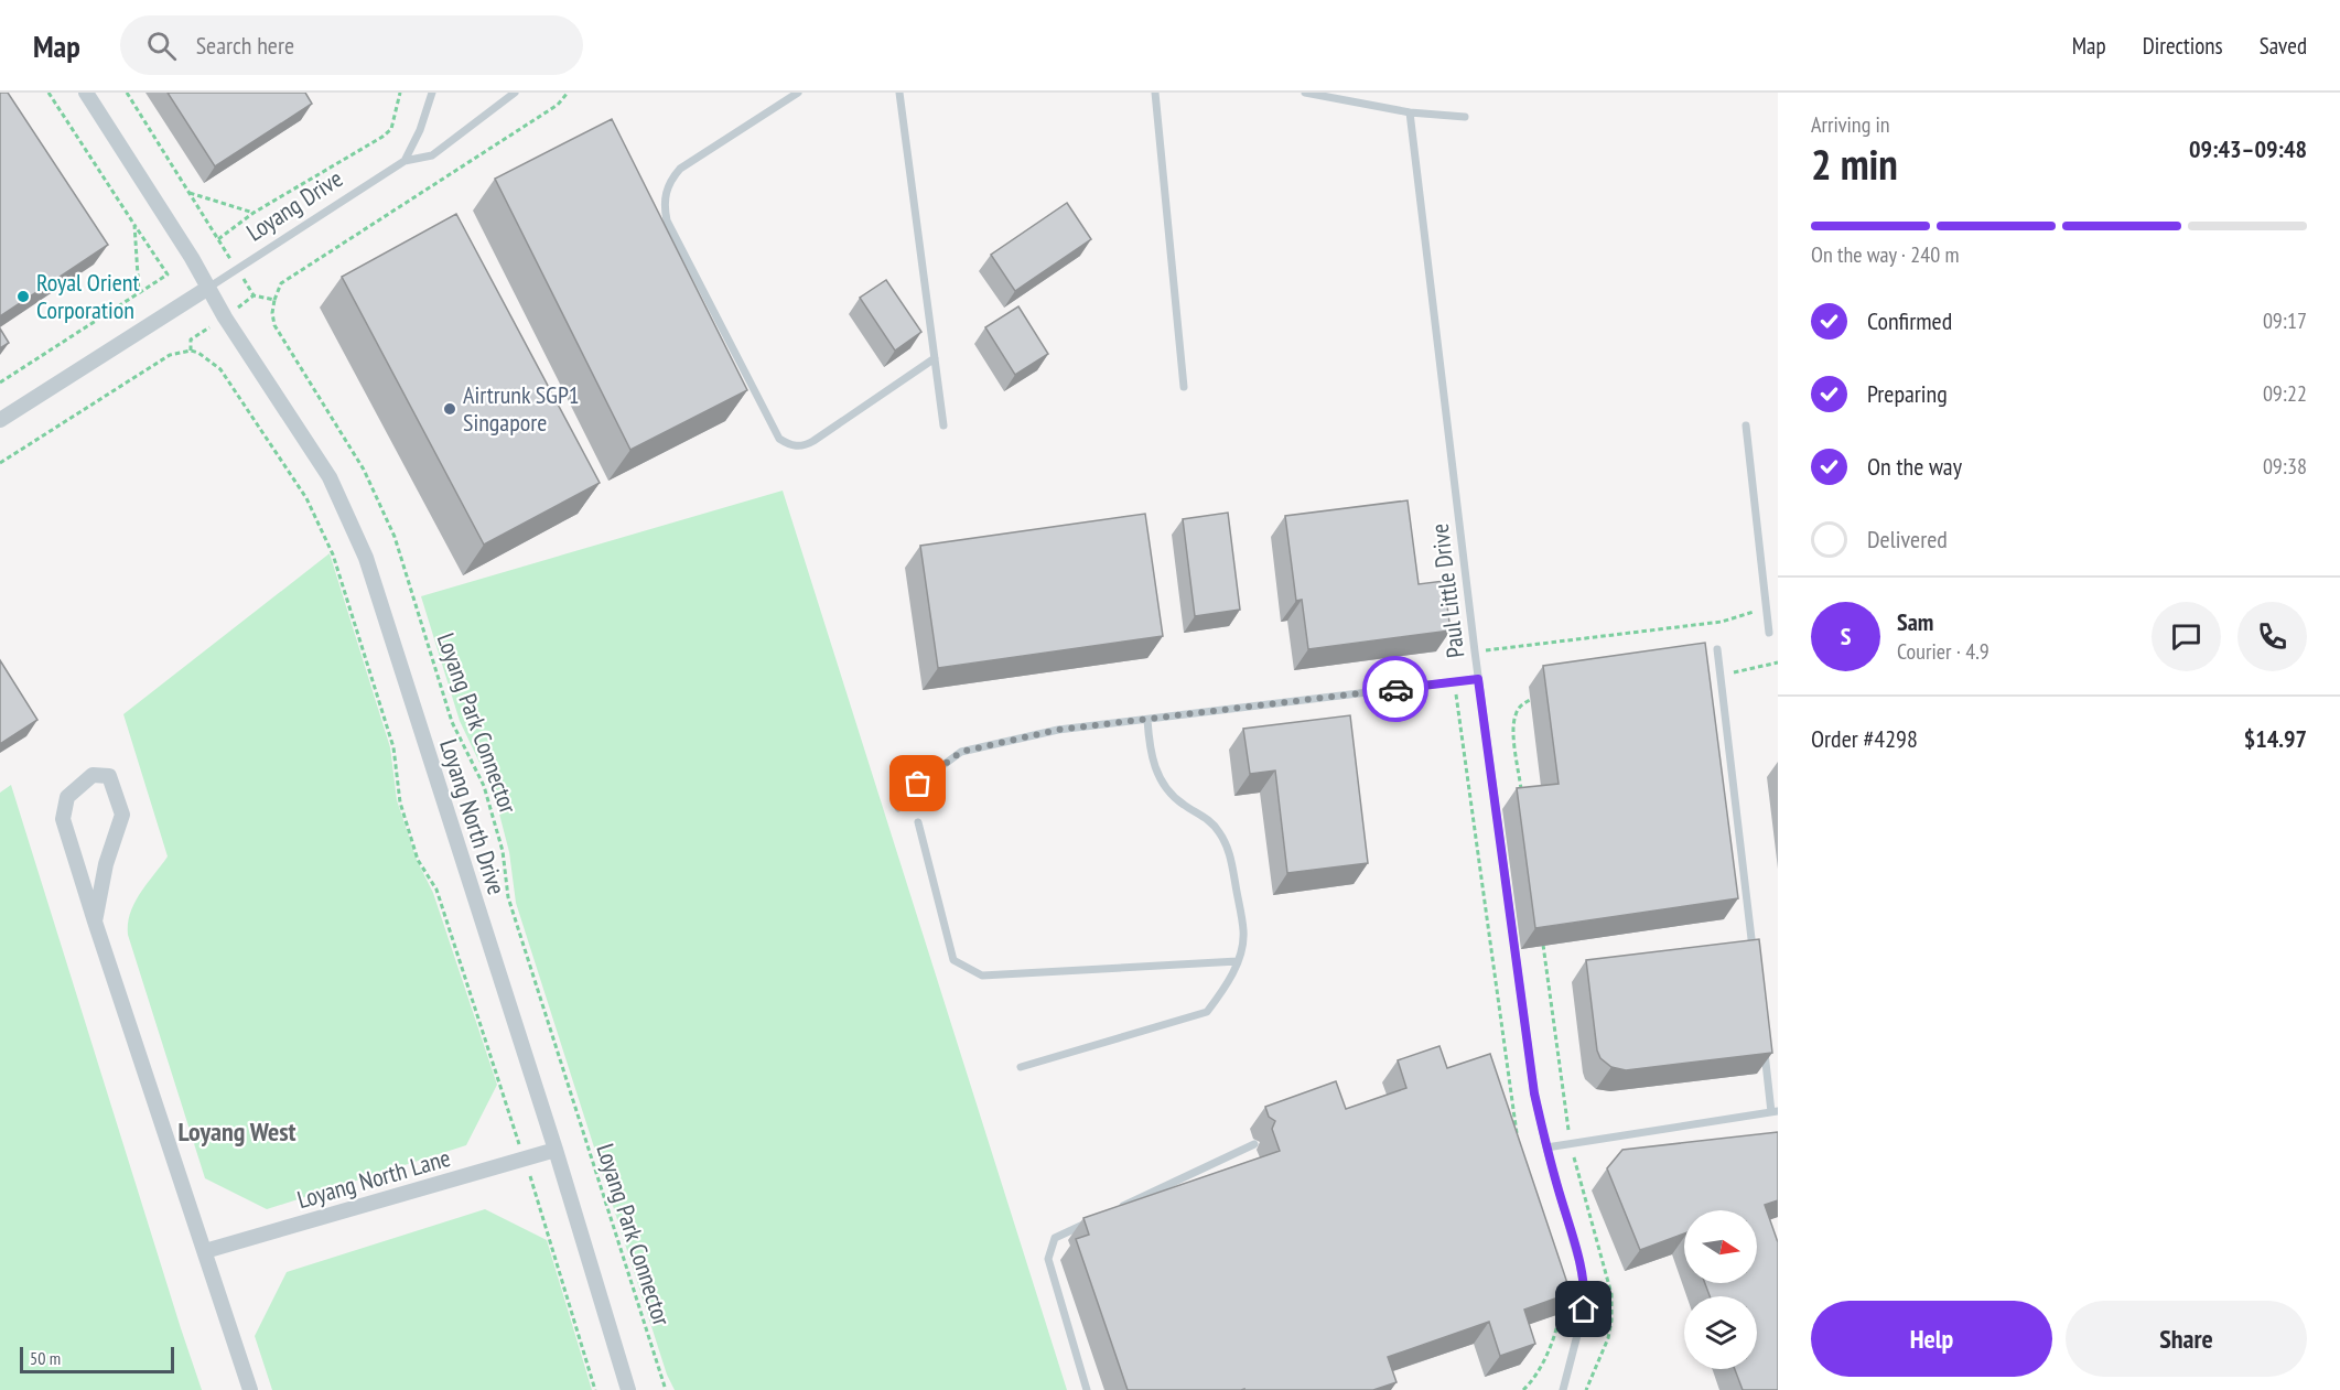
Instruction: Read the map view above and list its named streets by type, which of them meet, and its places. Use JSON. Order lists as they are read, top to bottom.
{
  "streets": {
    "street": ["Loyang Drive", "Loyang North Drive", "Loyang North Lane"],
    "lane": ["Paul Little Drive"],
    "path": ["Loyang Park Connector"]
  },
  "crossings": [
    ["Loyang Drive", "Loyang North Drive"],
    ["Loyang North Drive", "Loyang North Lane"]
  ],
  "districts": ["Loyang West"],
  "places": ["Royal Orient Corporation", "Airtrunk SGP1 Singapore"],
  "scale_bar": "50 m",
  "north": "right",
  "page": {
    "header": "Map",
    "search": "Search here",
    "nav": ["Map", "Directions", "Saved"],
    "heading": ["2 min", "Arriving in", "09:43–09:48"],
    "panel": [
      "Sam",
      "Courier · 4.9",
      "Order #4298",
      "$14.97"
    ],
    "bar": "On the way · 240 m",
    "list": [
      ["Confirmed", "09:17"],
      ["Preparing", "09:22"],
      ["On the way", "09:38"],
      "Delivered"
    ],
    "round": "S",
    "buttons": ["Help", "Share"],
    "scale": "50 m"
  }
}
